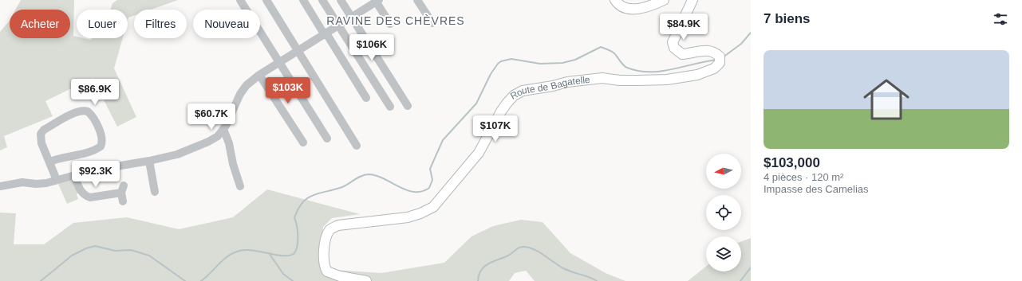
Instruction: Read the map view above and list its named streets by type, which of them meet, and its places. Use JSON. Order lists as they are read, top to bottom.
{
  "streets": {
    "main road": ["Route de Bagatelle"]
  },
  "districts": ["RAVINE DES CHÈVRES"],
  "north": "left",
  "page": {
    "heading": "7 biens",
    "chip": [
      "Acheter",
      "Louer",
      "Filtres",
      "Nouveau"
    ],
    "price": [
      "$84.9K",
      "$106K",
      "$103K",
      "$86.9K",
      "$60.7K",
      "$107K",
      "$92.3K"
    ],
    "list": [
      {
        "name": "$103,000",
        "note": "4 pièces · 120 m² · Impasse des Camelias"
      }
    ]
  }
}
